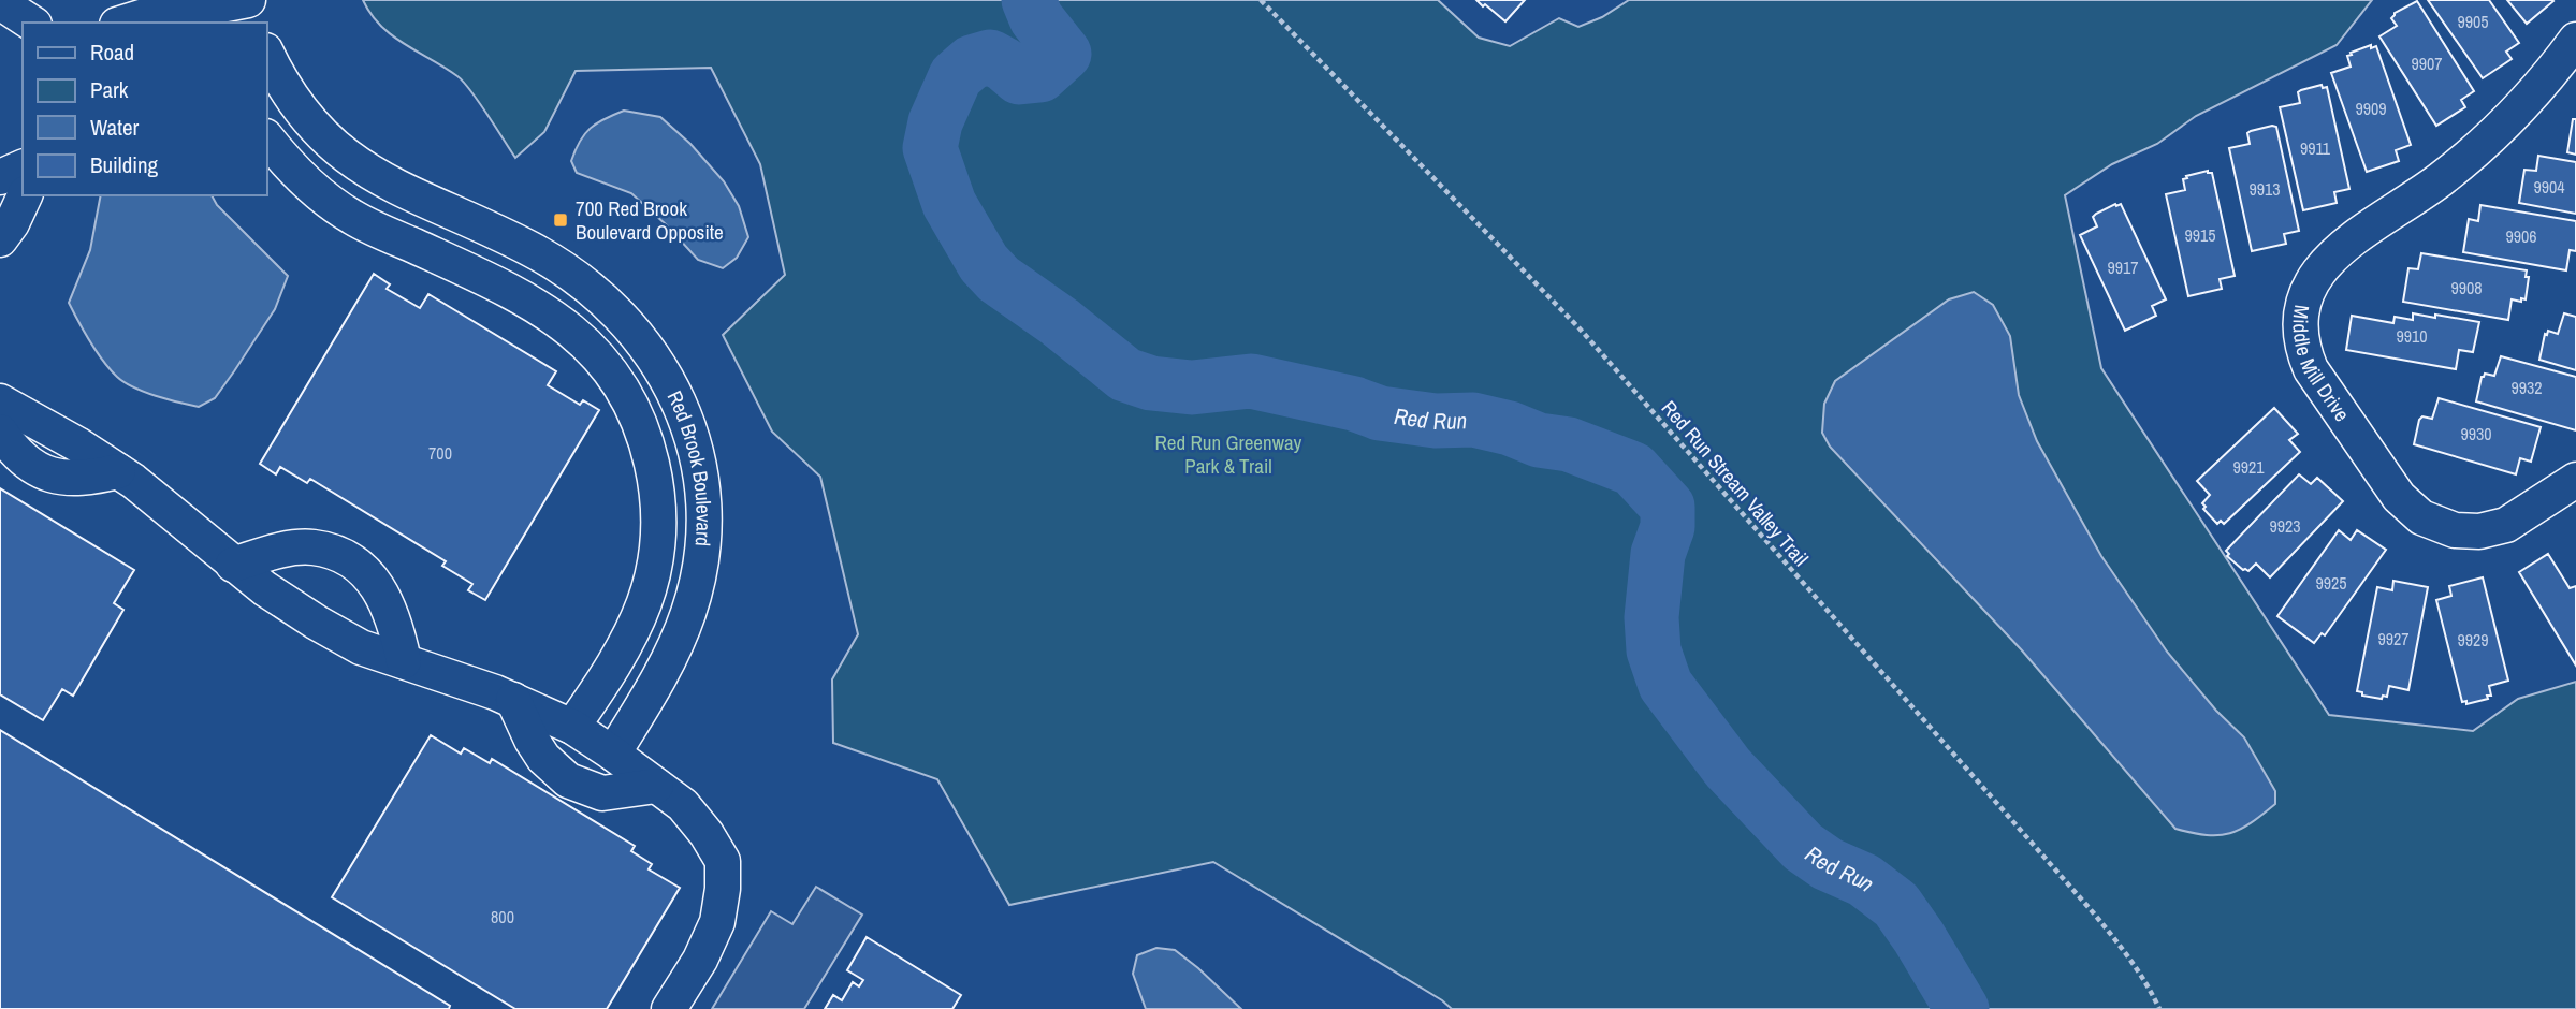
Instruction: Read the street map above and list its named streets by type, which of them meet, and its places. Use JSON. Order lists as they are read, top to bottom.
{
  "streets": {
    "street": ["Middle Mill Drive", "Red Brook Boulevard"],
    "path": ["Red Run Stream Valley Trail"]
  },
  "water": ["Red Run"],
  "parks": ["Red Run Greenway Park & Trail"],
  "places": {
    "transit": ["700 Red Brook Boulevard Opposite"]
  },
  "house_numbers": [
    "9905",
    "9907",
    "9909",
    "9911",
    "9904",
    "9913",
    "9915",
    "9906",
    "9917",
    "9908",
    "9910",
    "9932",
    "9930",
    "700",
    "9921",
    "9923",
    "9925",
    "9927",
    "9929",
    "800"
  ],
  "legend": [
    "Road",
    "Park",
    "Water",
    "Building"
  ]
}
